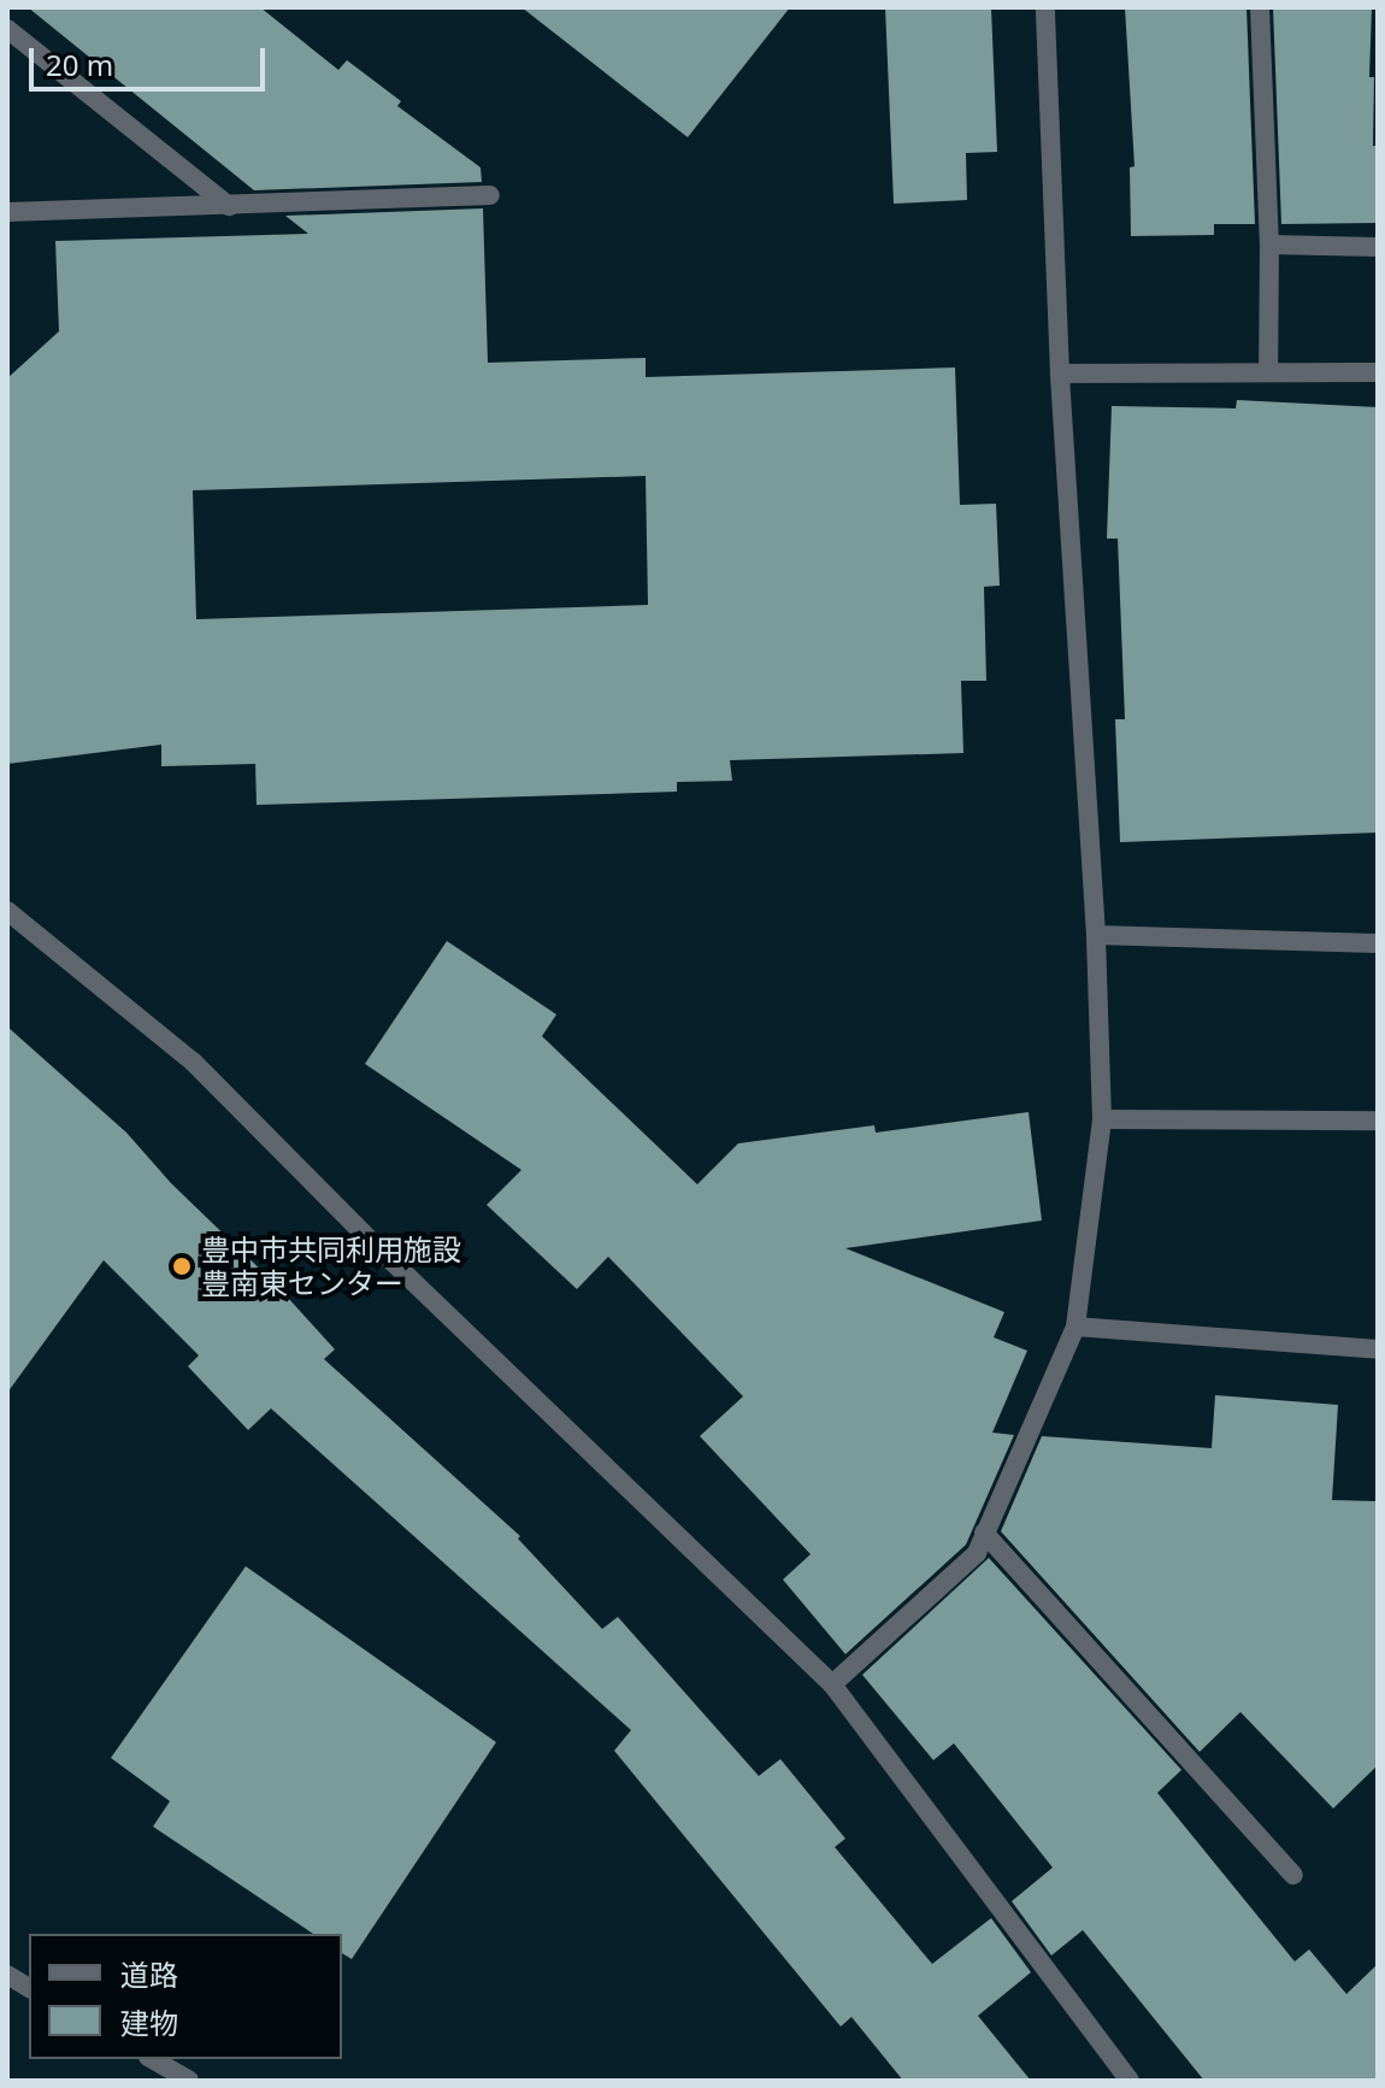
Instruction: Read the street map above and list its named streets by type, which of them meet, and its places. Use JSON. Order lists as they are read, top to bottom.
{
  "places": ["豊中市共同利用施設 豊南東センター"],
  "legend": ["道路", "建物"],
  "scale_bar": "20 m"
}
